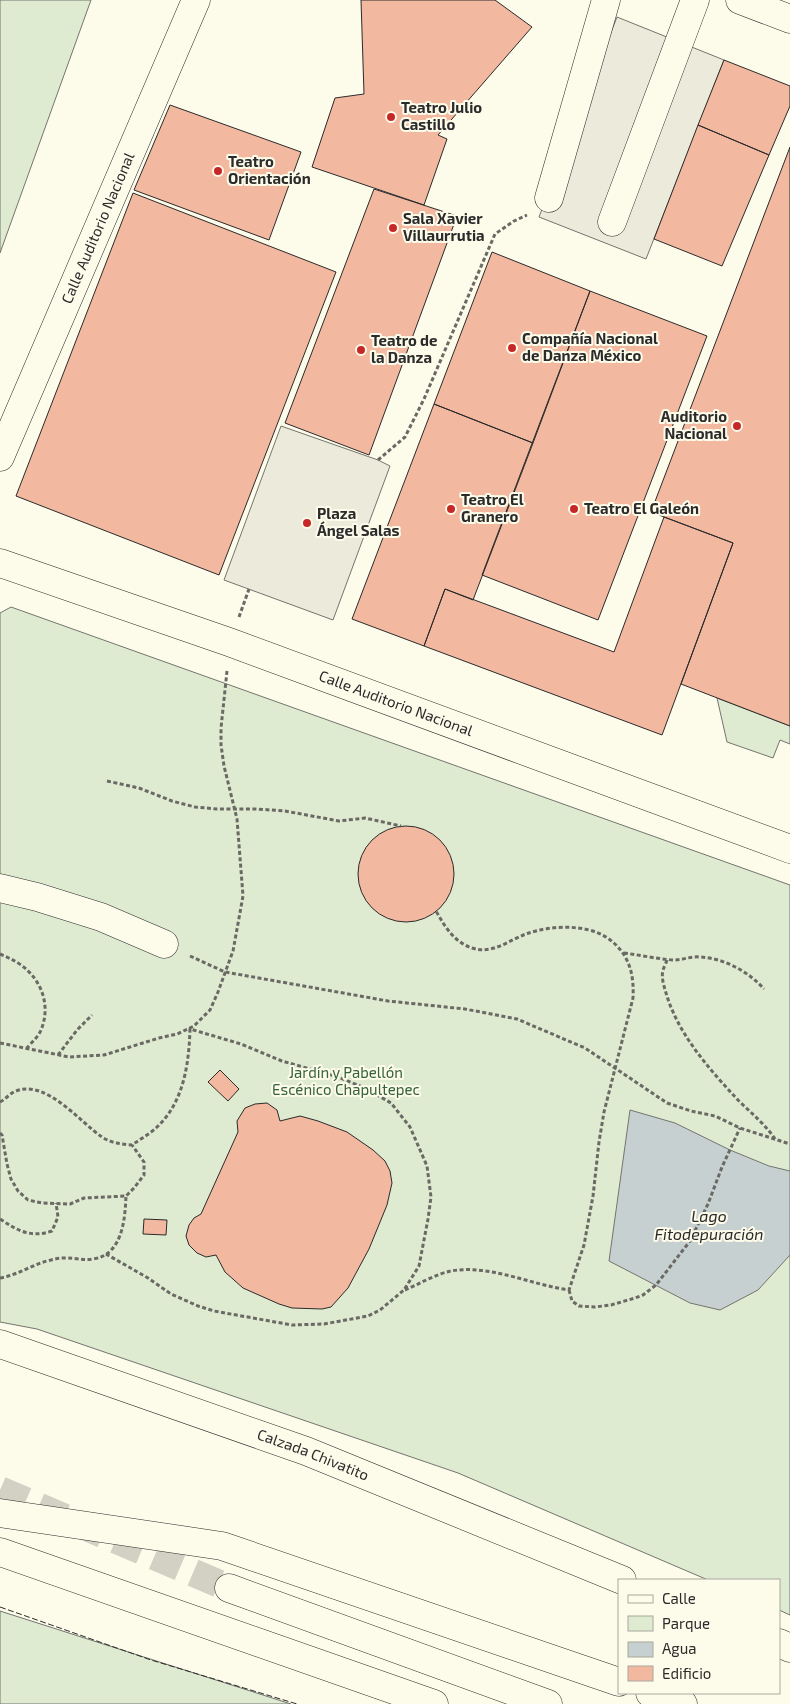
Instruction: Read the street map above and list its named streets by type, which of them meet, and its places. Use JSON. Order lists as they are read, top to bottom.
{
  "streets": {
    "main road": ["Calle Auditorio Nacional", "Calzada Chivatito"]
  },
  "water": ["Lago Fitodepuración"],
  "parks": ["Jardín y Pabellón Escénico Chapultepec"],
  "places": [
    "Teatro Julio Castillo",
    "Teatro Orientación",
    "Sala Xavier Villaurrutia",
    "Compañía Nacional de Danza México",
    "Teatro de la Danza",
    "Auditorio Nacional",
    "Teatro El Granero",
    "Teatro El Galeón",
    "Plaza Ángel Salas"
  ],
  "legend": [
    "Calle",
    "Parque",
    "Agua",
    "Edificio"
  ]
}
